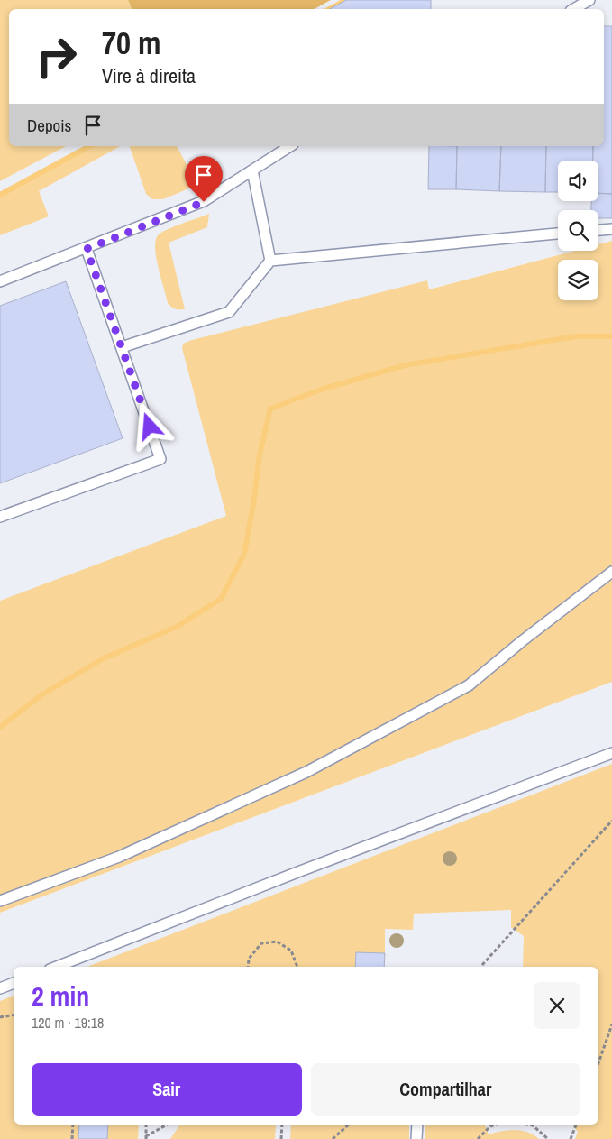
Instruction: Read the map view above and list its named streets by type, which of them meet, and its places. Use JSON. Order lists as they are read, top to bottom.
{
  "page": {
    "turn": ["70 m", "Vire à direita"],
    "then": "Depois",
    "heading": ["2 min", "120 m · 19:18"],
    "buttons": ["Sair", "Compartilhar"]
  }
}
